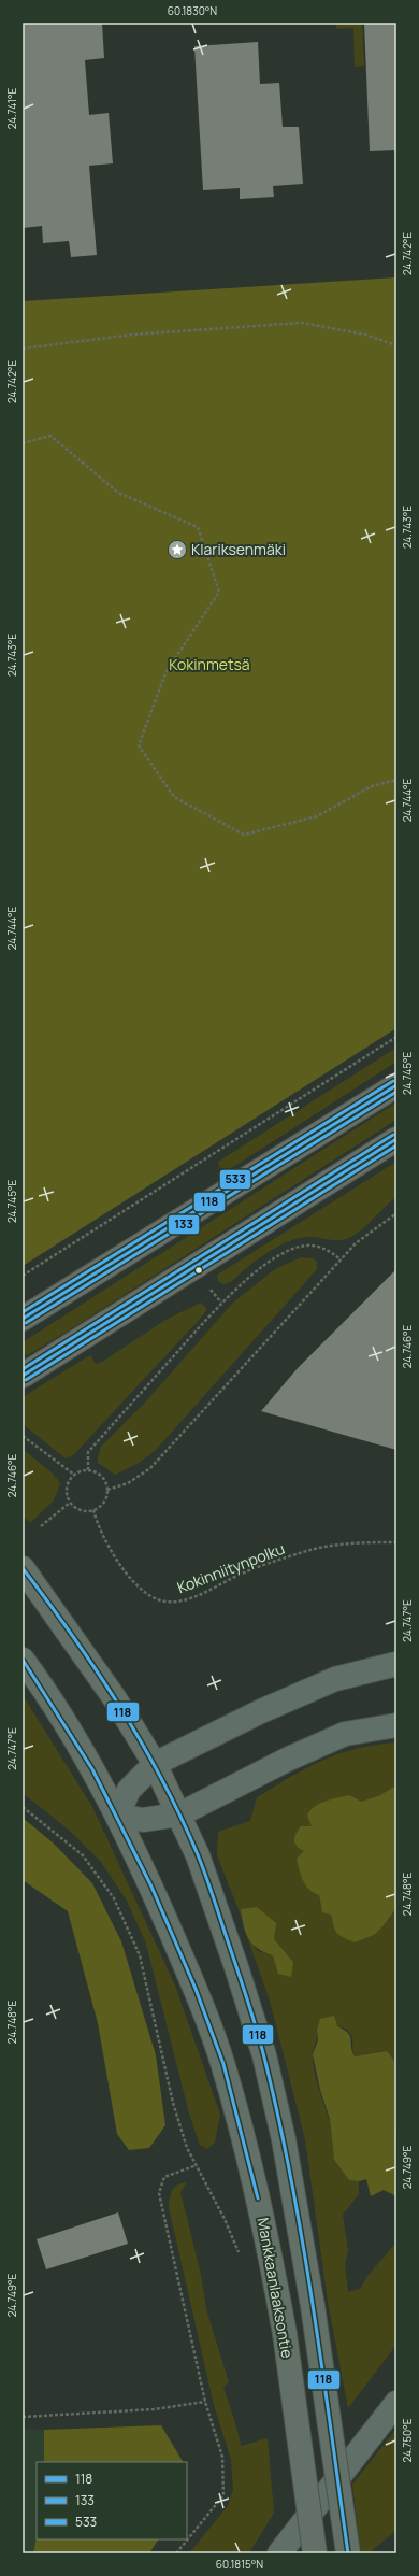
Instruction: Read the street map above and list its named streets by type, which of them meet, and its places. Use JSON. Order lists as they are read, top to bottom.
{
  "streets": {
    "main road": ["Mankkaanlaaksontie"],
    "path": ["Kokinniitynpolku"]
  },
  "parks": ["Kokinmetsä"],
  "places": {
    "place": ["Klariksenmäki"]
  },
  "lines": ["transit line 533", "transit line 118", "transit line 133"],
  "legend": ["118", "133", "533"],
  "coordinates": [
    "60.1830°N",
    "24.741°E",
    "24.742°E",
    "24.743°E",
    "24.744°E",
    "24.745°E",
    "24.746°E",
    "24.747°E",
    "24.748°E",
    "24.749°E",
    "24.750°E",
    "60.1815°N"
  ]
}
